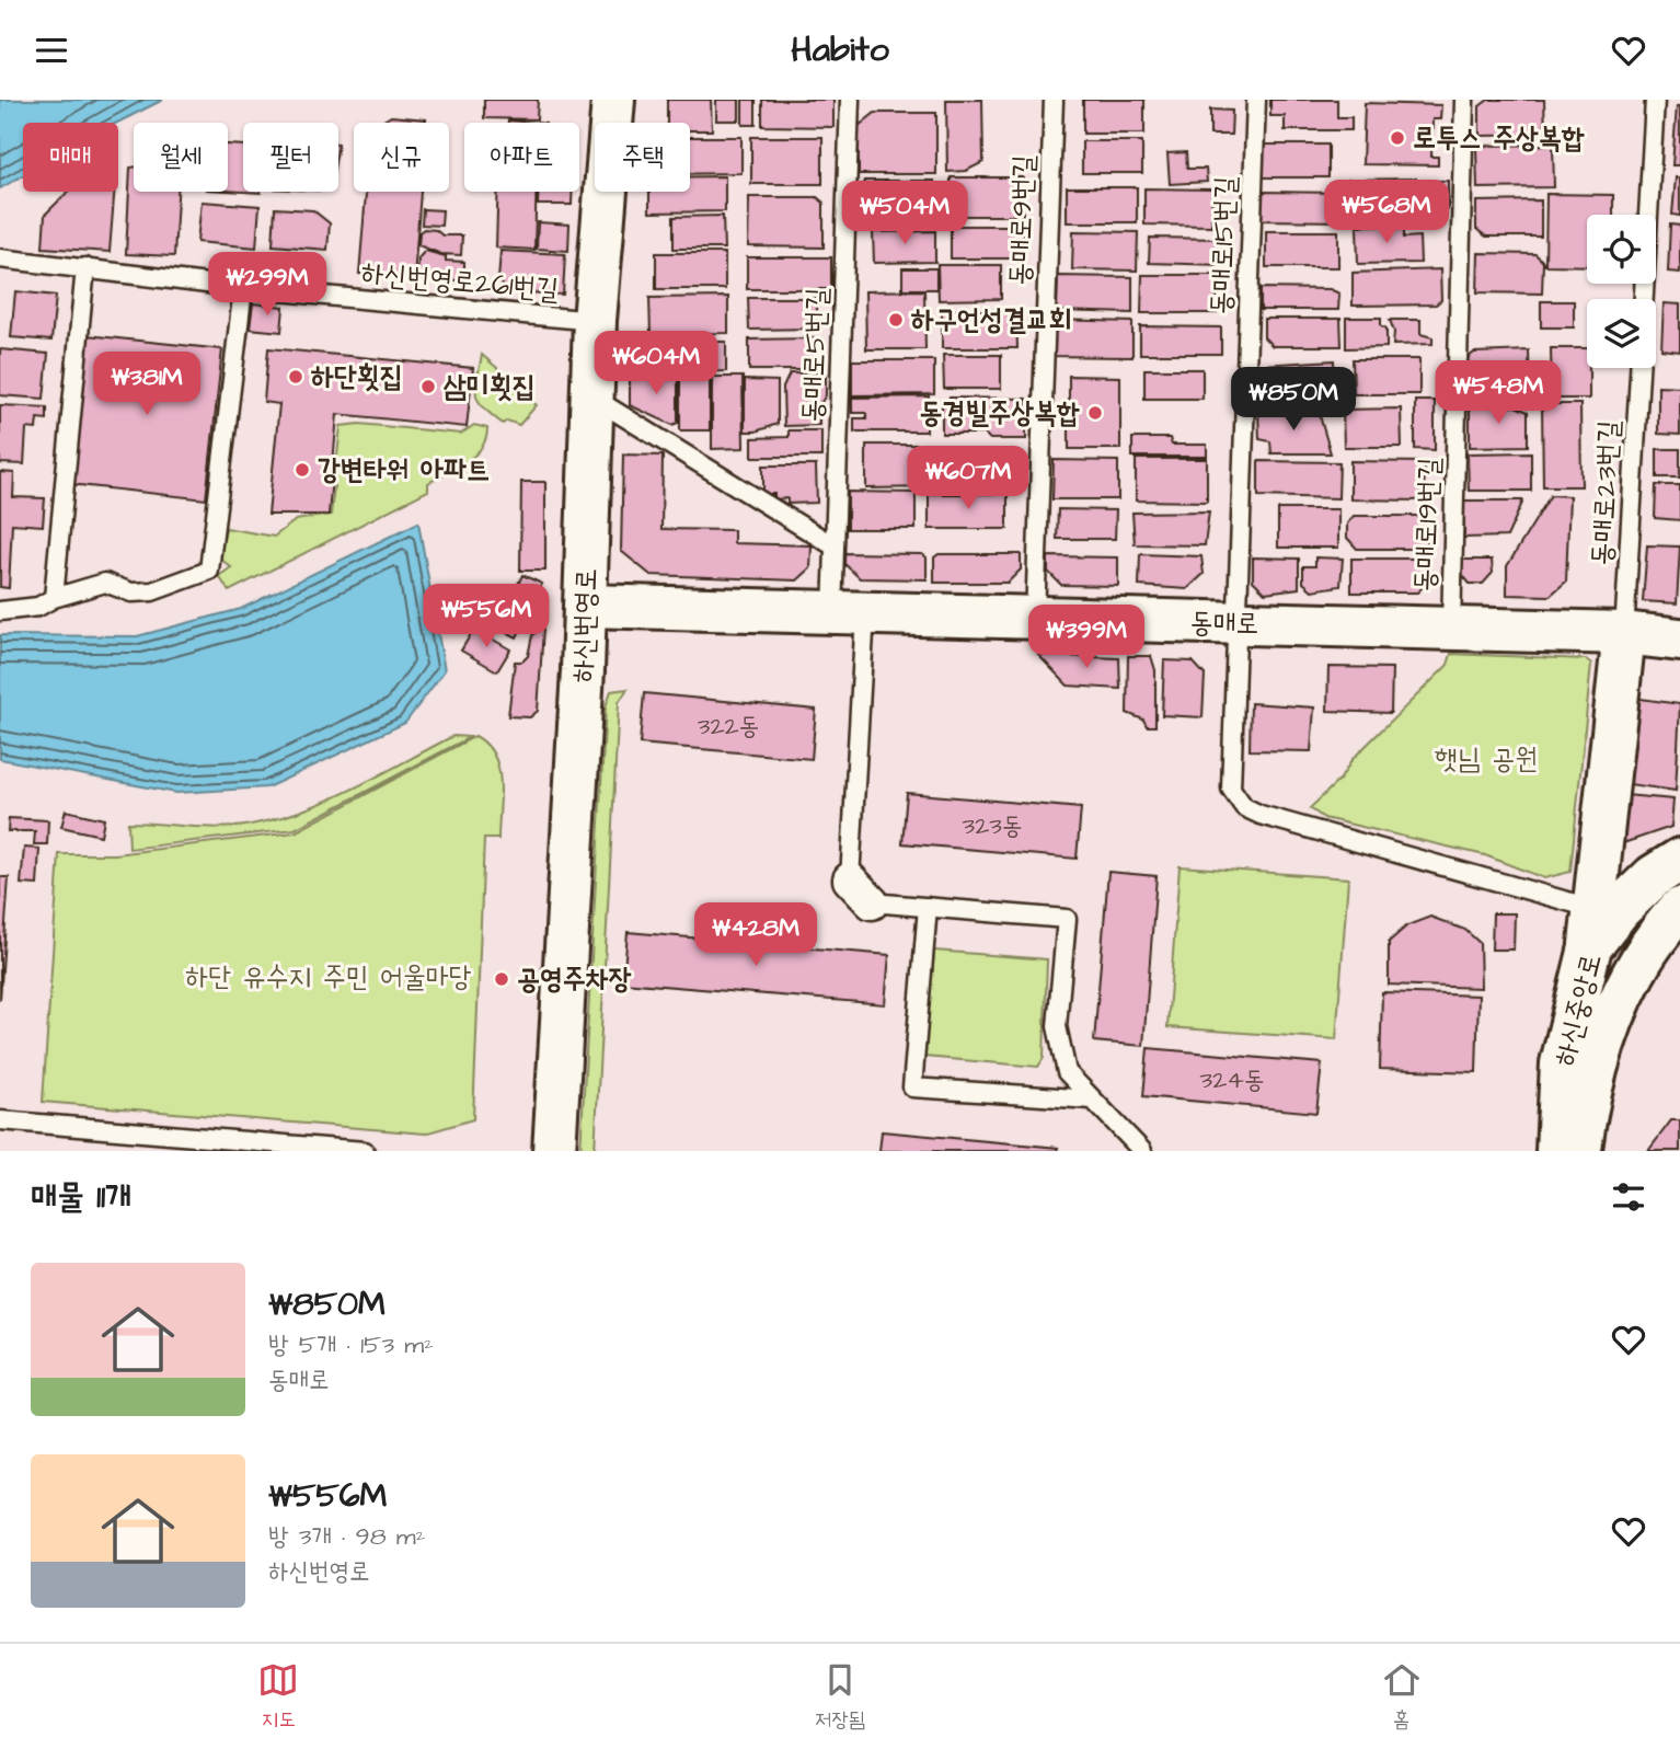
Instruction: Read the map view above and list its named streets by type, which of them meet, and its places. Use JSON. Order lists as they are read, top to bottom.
{
  "streets": {
    "street": ["동매로", "하신번영로", "하신중앙로"],
    "lane": [
      "동매로9번길",
      "동매로15번길",
      "하신번영로261번길",
      "동매로5번길",
      "동매로23번길",
      "동매로19번길"
    ]
  },
  "crossings": [
    ["동매로9번길", "동매로"],
    ["동매로15번길", "동매로"],
    ["동매로15번길", "하신중앙로"],
    ["하신번영로261번길", "하신번영로"],
    ["동매로5번길", "동매로"],
    ["동매로23번길", "동매로"],
    ["동매로19번길", "동매로"],
    ["동매로", "하신번영로"]
  ],
  "parks": ["햇님 공원", "하단 유수지 주민 어울마당"],
  "places": [
    "로투스 주상복합",
    "하구언성결교회",
    "하단횟집",
    "삼미횟집",
    "동경빌주상복합",
    "강변타워 아파트",
    "공영주차장"
  ],
  "house_numbers": ["322동", "323동", "324동"],
  "page": {
    "header": "Habito",
    "chip": [
      "매매",
      "월세",
      "필터",
      "신규",
      "아파트",
      "주택"
    ],
    "price": [
      "₩568M",
      "₩504M",
      "₩299M",
      "₩604M",
      "₩381M",
      "₩548M",
      "₩850M",
      "₩607M",
      "₩556M",
      "₩399M",
      "₩428M"
    ],
    "heading": "매물 11개",
    "list": [
      {
        "name": "₩850M",
        "note": "방 5개 · 153 m² · 동매로"
      },
      {
        "name": "₩556M",
        "note": "방 3개 · 98 m² · 하신번영로"
      }
    ],
    "tabs": ["지도", "저장됨", "홈"]
  }
}
